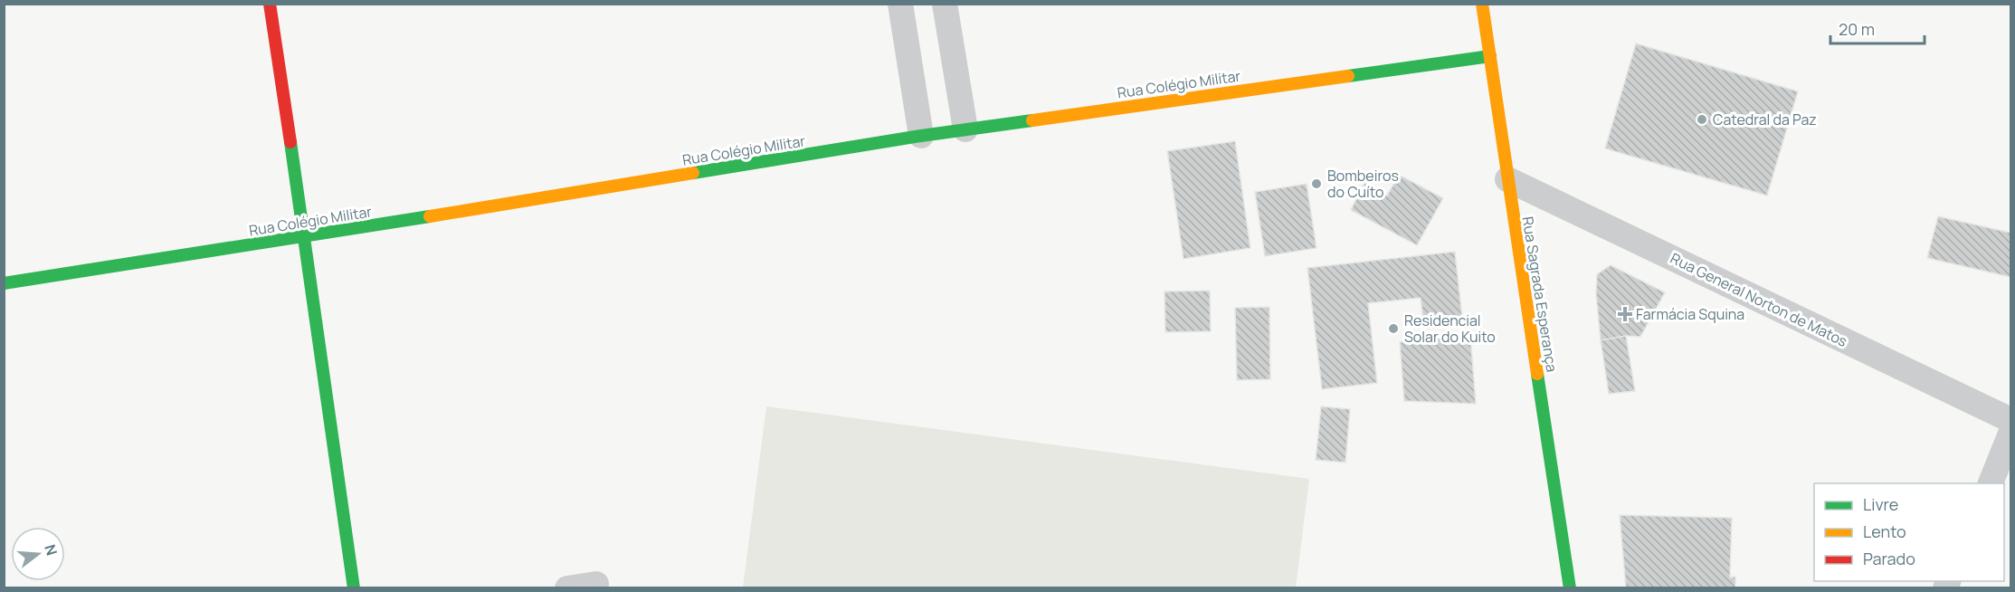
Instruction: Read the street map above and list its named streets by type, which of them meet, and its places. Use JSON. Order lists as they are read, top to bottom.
{
  "streets": {
    "street": ["Rua Colégio Militar", "Rua Sagrada Esperança", "Rua General Norton de Matos"]
  },
  "crossings": [
    ["Rua Colégio Militar", "Rua Sagrada Esperança"],
    ["Rua Sagrada Esperança", "Rua General Norton de Matos"]
  ],
  "places": {
    "other": ["Catedral da Paz", "Bombeiros do Cuíto", "Residencial Solar do Kuito"],
    "health": ["Farmácia Squina"]
  },
  "legend": ["Livre", "Lento", "Parado"],
  "scale_bar": "20 m",
  "north": "right"
}
